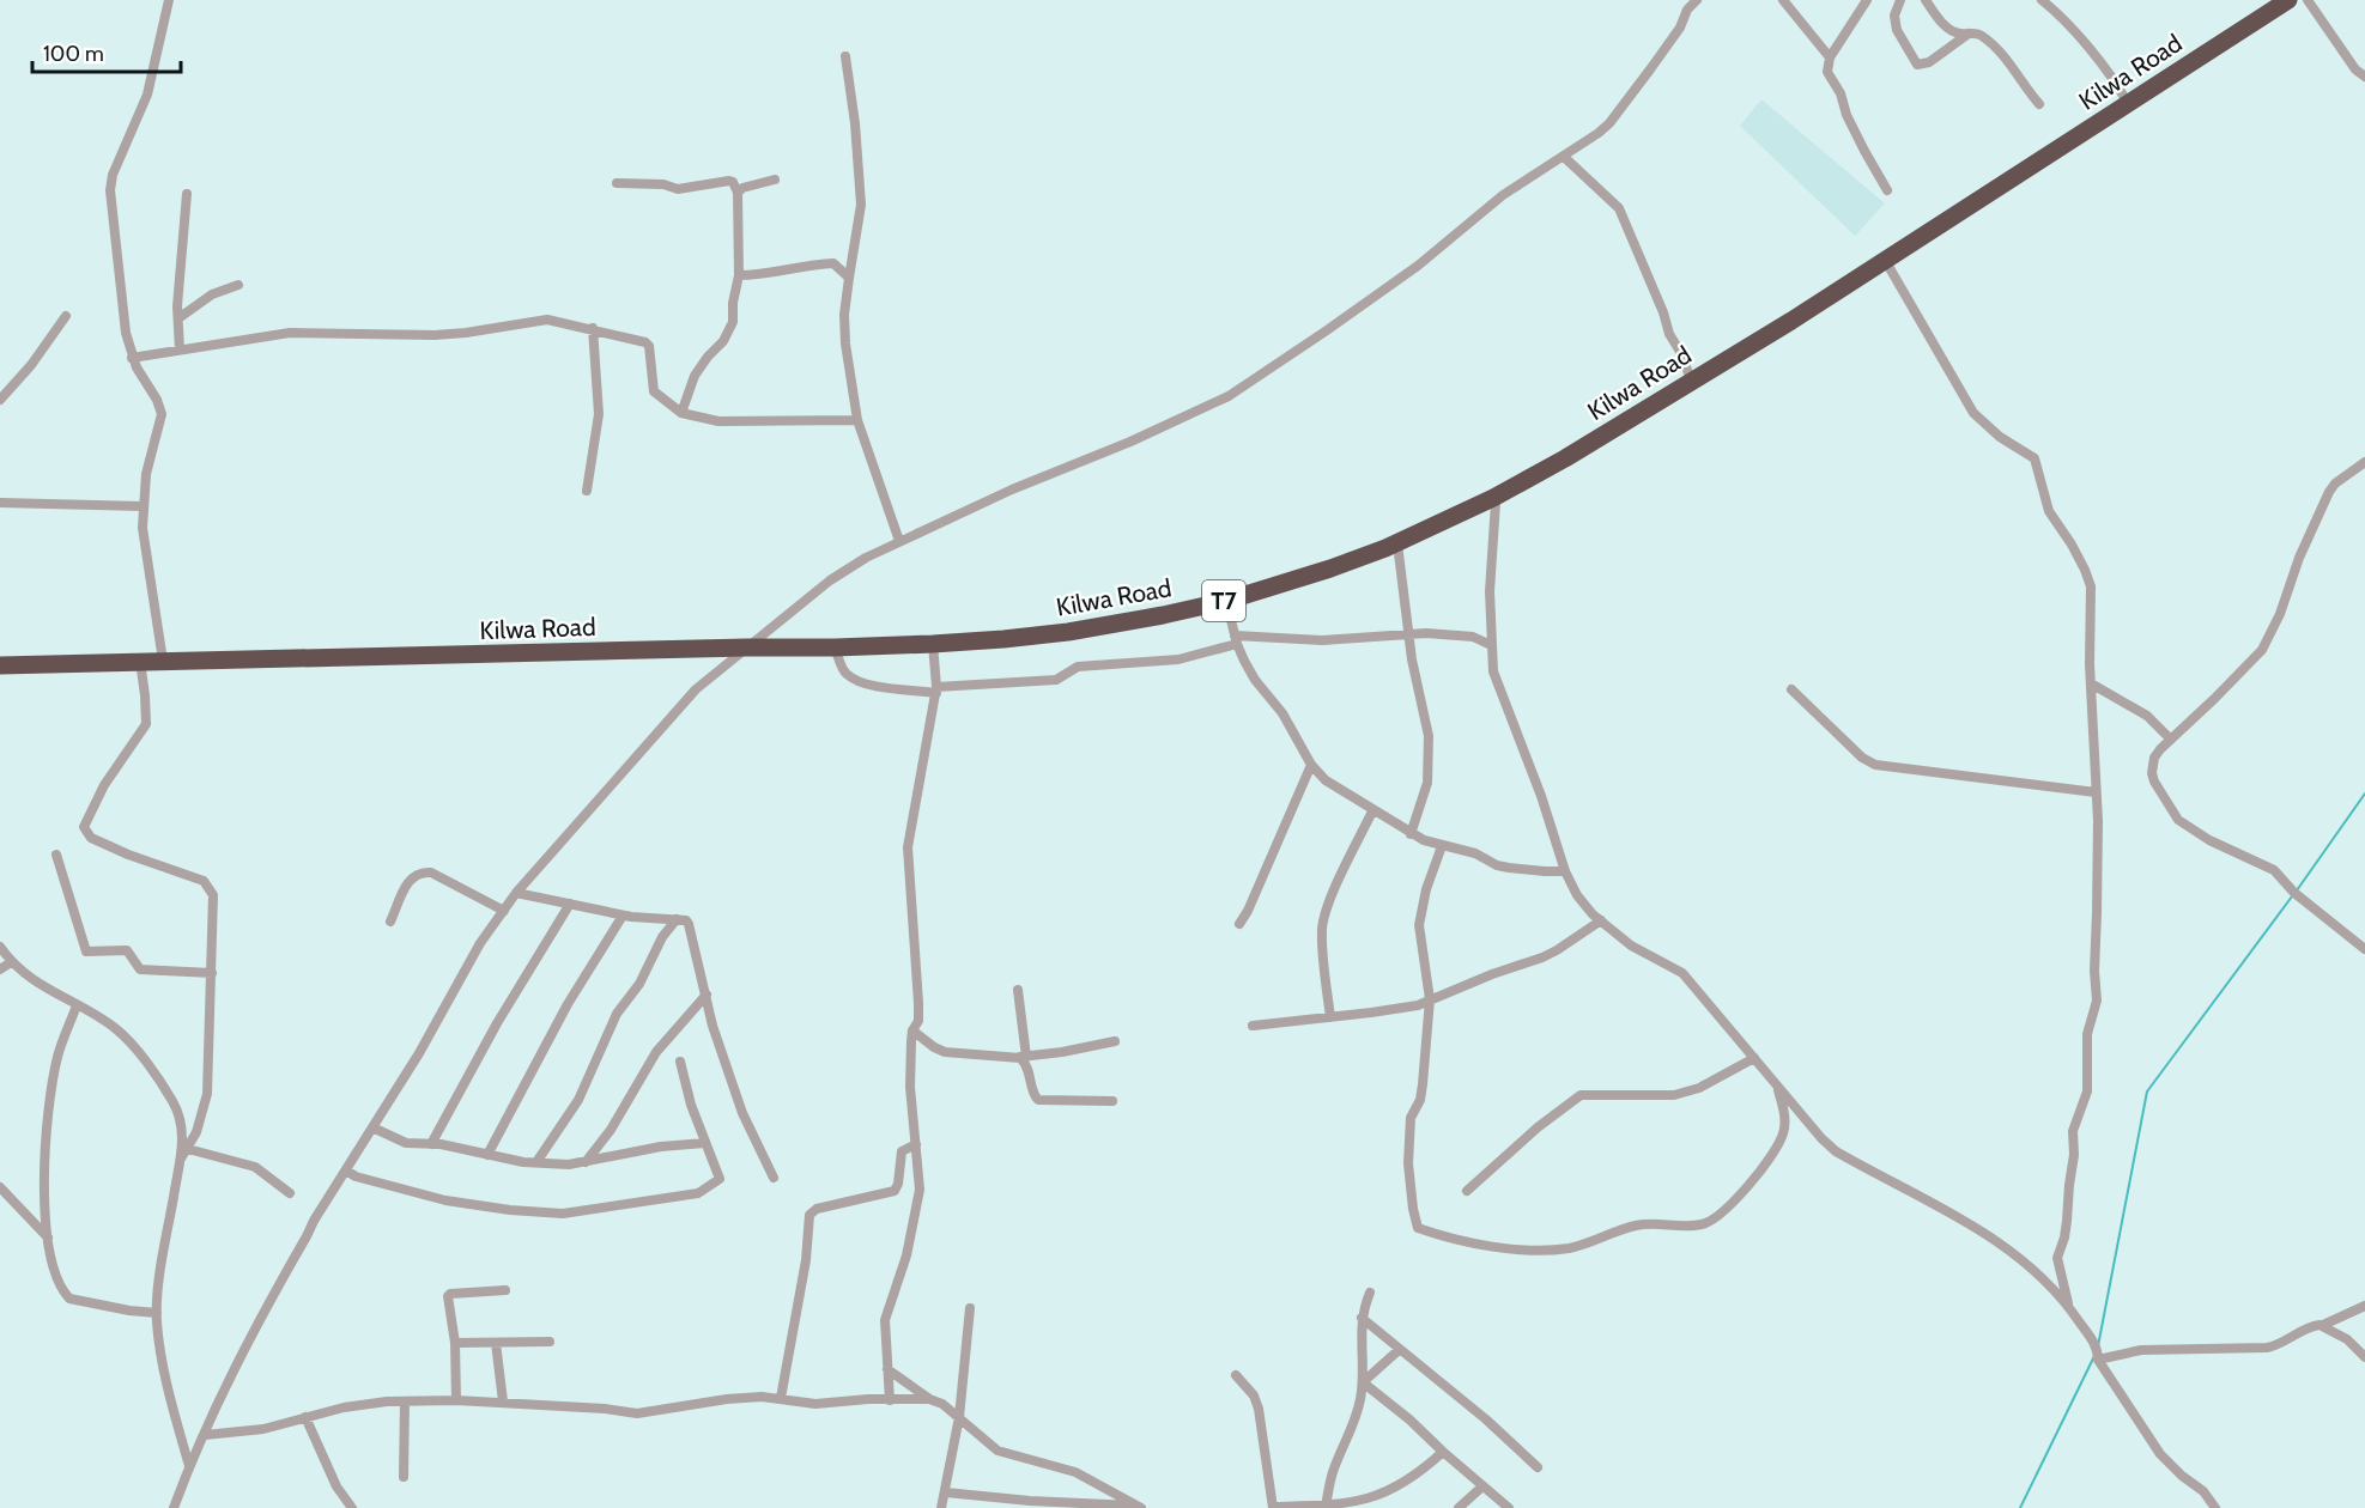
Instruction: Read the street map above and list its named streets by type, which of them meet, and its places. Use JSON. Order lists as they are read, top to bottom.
{
  "streets": {
    "highway": ["Kilwa Road", "T7"]
  },
  "scale_bar": "100 m"
}
